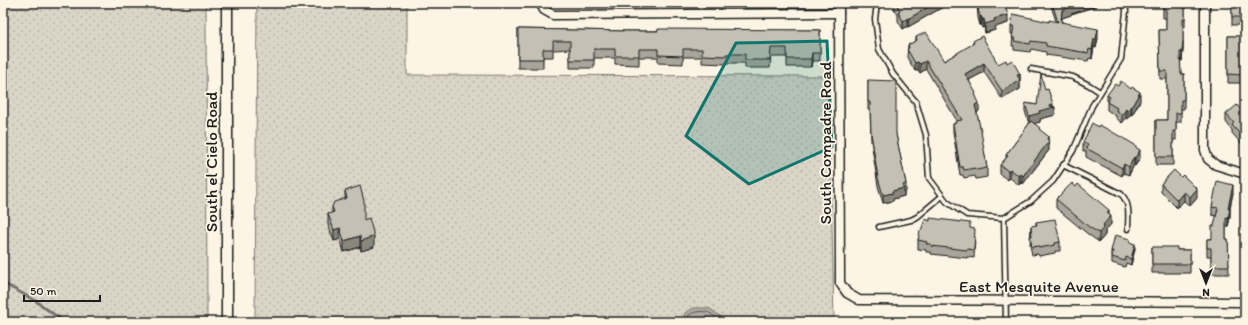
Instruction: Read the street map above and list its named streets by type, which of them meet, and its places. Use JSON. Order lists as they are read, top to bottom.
{
  "streets": {
    "street": ["South Compadre Road", "South el Cielo Road", "East Mesquite Avenue"]
  },
  "crossings": [
    ["South Compadre Road", "East Mesquite Avenue"]
  ],
  "scale_bar": "50 m",
  "north": "bottom"
}
